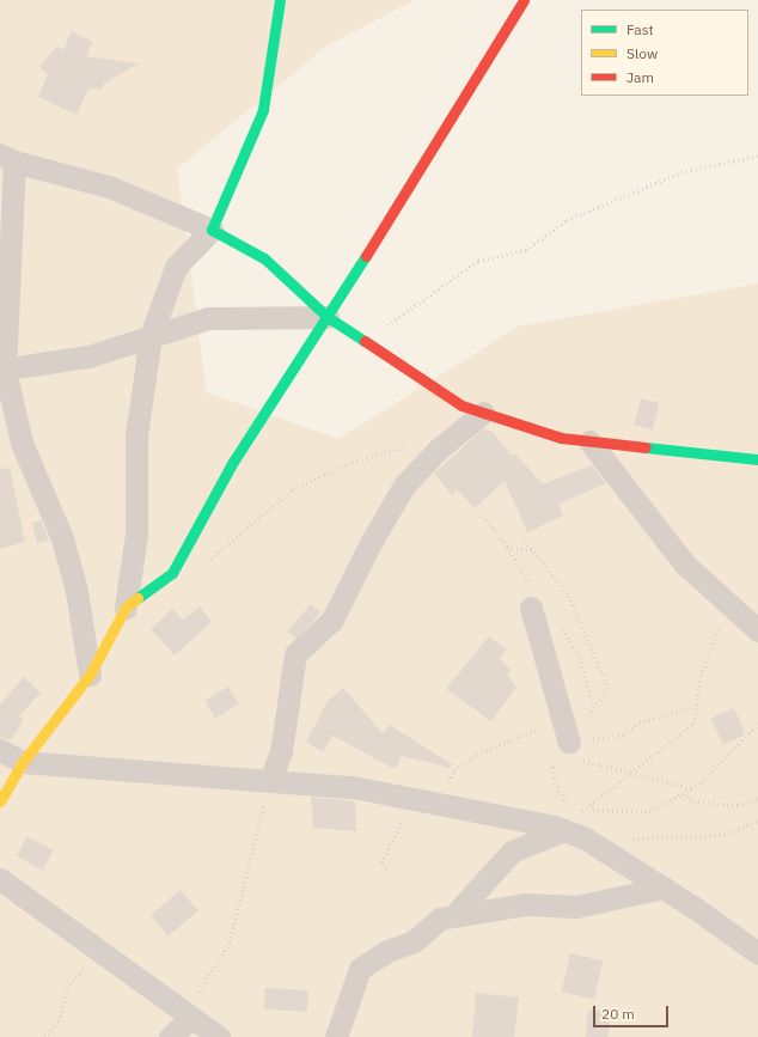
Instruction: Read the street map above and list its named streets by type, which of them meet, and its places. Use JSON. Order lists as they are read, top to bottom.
{
  "legend": ["Fast", "Slow", "Jam"],
  "scale_bar": "20 m"
}
